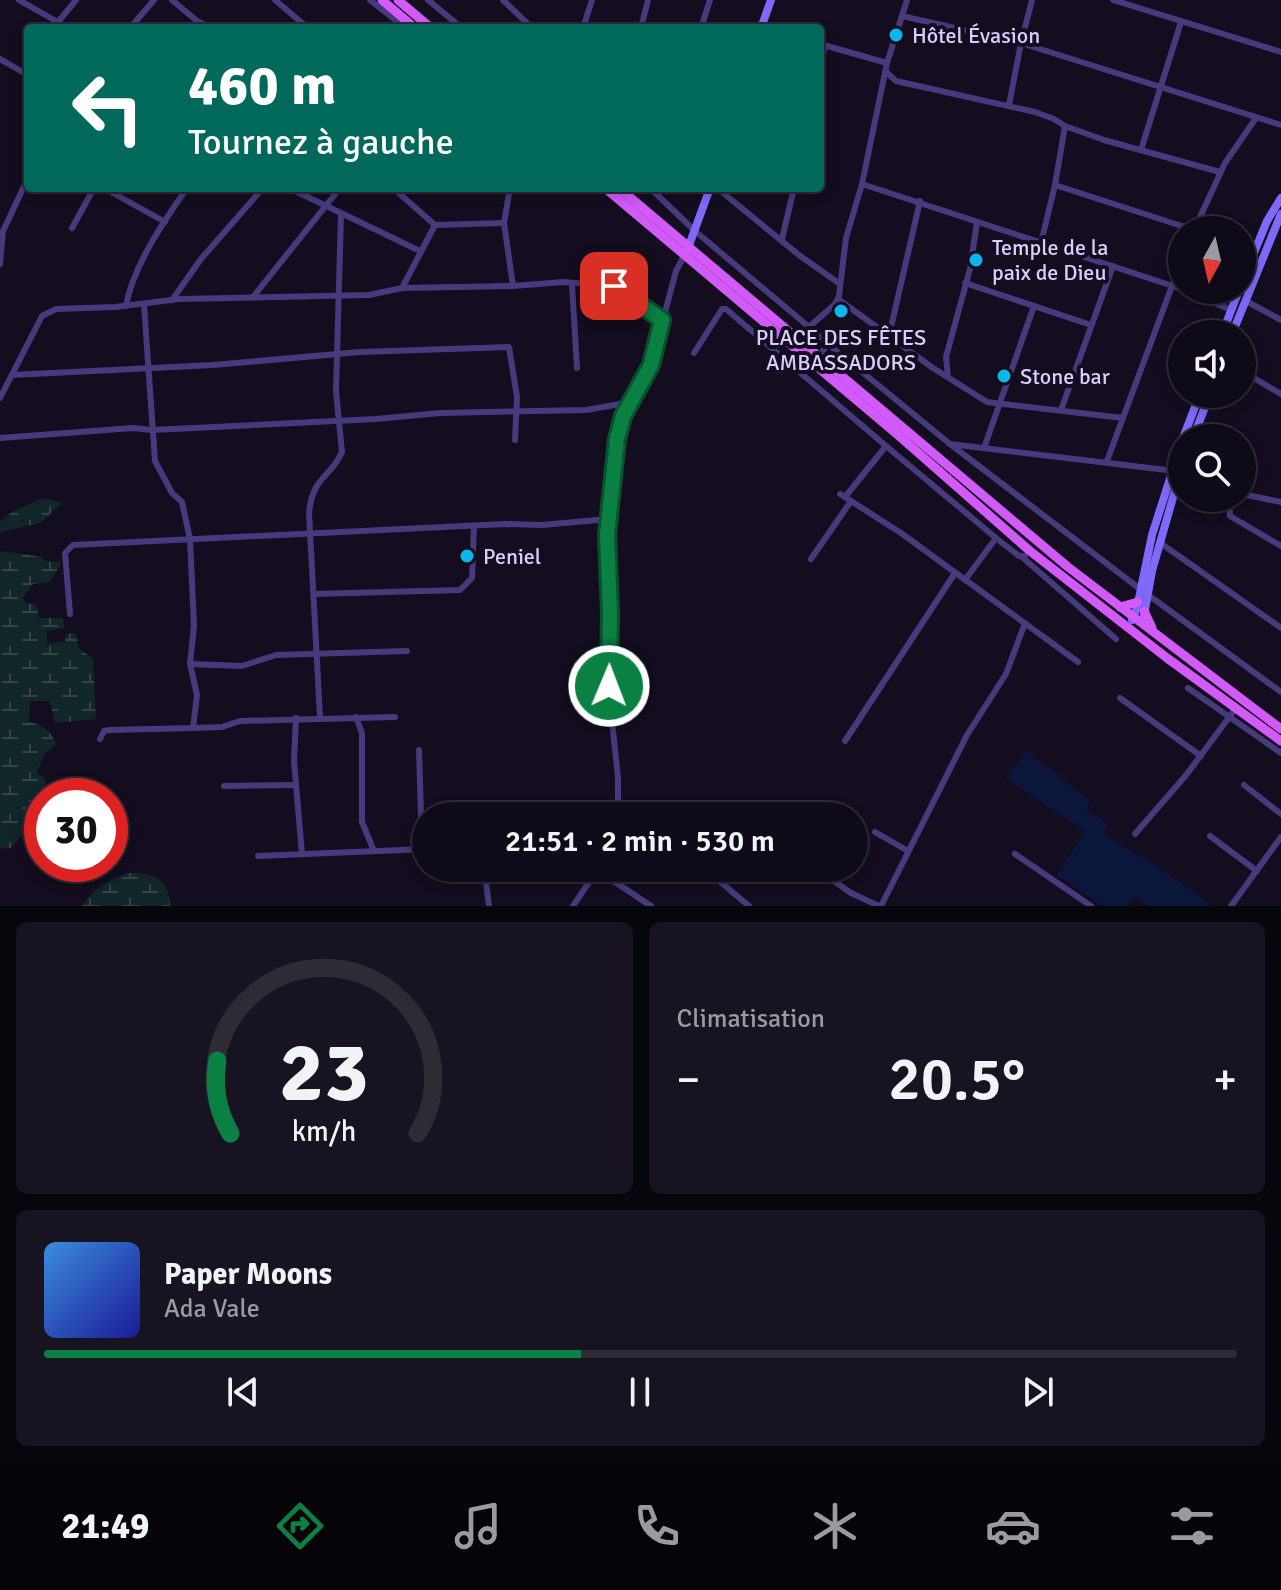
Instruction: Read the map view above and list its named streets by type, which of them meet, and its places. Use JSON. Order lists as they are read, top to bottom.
{
  "places": [
    "Hôtel Évasion",
    "Temple de la paix de Dieu",
    "PLACE DES FÊTES AMBASSADORS",
    "Stone bar",
    "Peniel"
  ],
  "north": "bottom",
  "page": {
    "turn": ["460 m", "Tournez à gauche"],
    "limit": "30",
    "trip": "21:51 · 2 min · 530 m",
    "tile": "Climatisation",
    "heat": ["−", "20.5°", "+"],
    "song": ["Paper Moons", "Ada Vale"],
    "tabs": "21:49",
    "gauge": ["23", "km/h"]
  }
}
